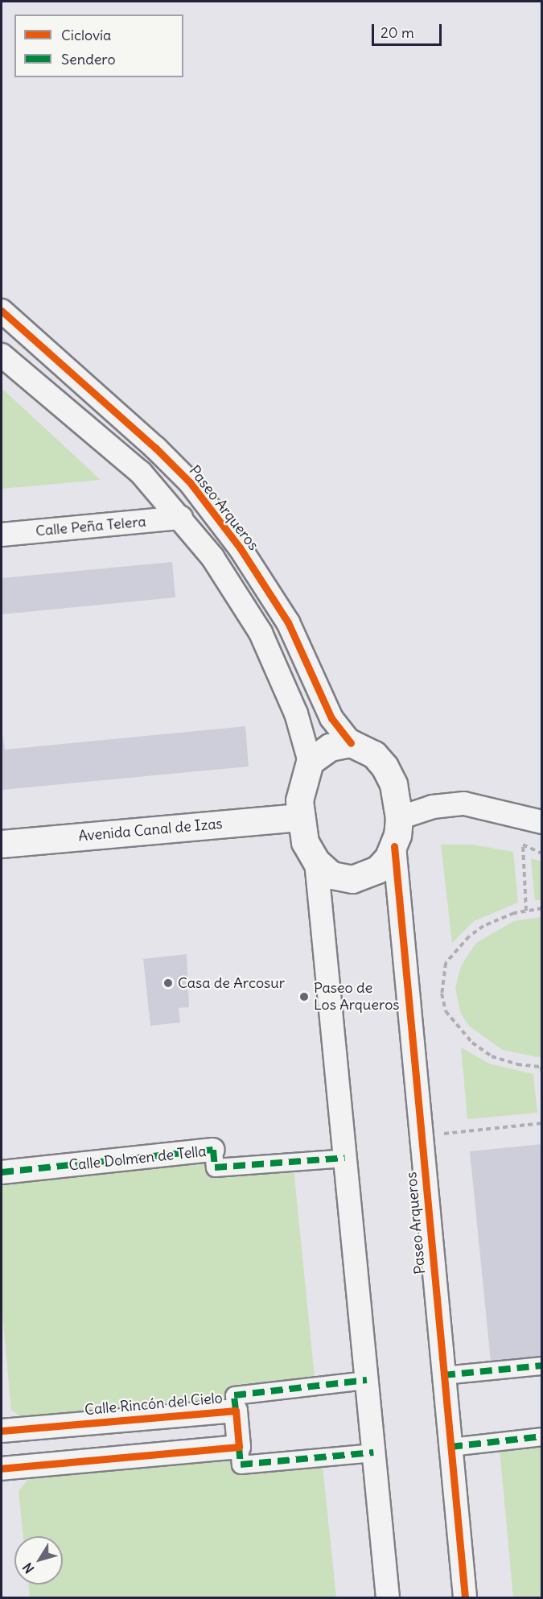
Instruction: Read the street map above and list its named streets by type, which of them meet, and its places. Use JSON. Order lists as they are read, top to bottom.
{
  "streets": {
    "street": [
      "Paseo Arqueros",
      "Calle Peña Telera",
      "Avenida Canal de Izas",
      "Calle Dolmen de Tella",
      "Calle Rincón del Cielo"
    ]
  },
  "crossings": [
    ["Paseo Arqueros", "Avenida Canal de Izas"]
  ],
  "places": ["Casa de Arcosur", "Paseo de Los Arqueros"],
  "legend": ["Ciclovía", "Sendero"],
  "scale_bar": "20 m",
  "north": "bottom left"
}
